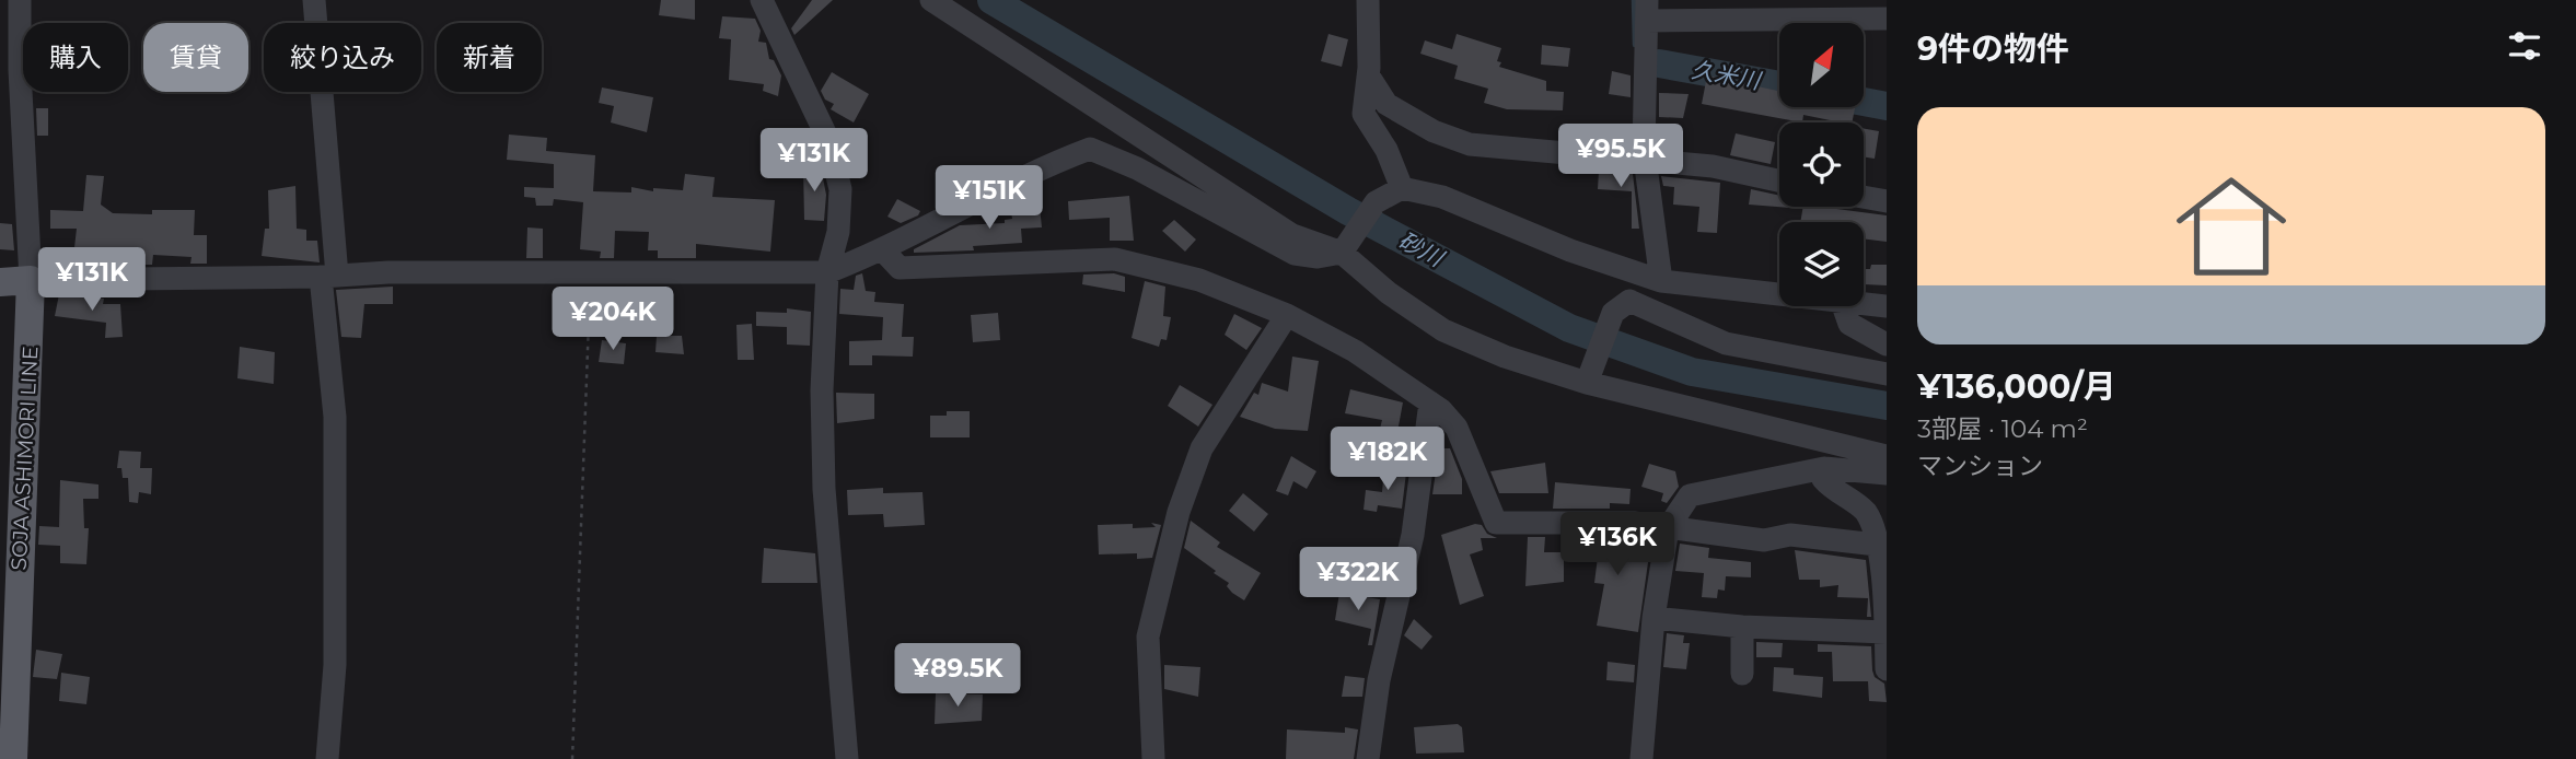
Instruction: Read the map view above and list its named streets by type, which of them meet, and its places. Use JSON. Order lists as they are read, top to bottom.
{
  "streets": {
    "main road": ["SOJA ASHIMORI LINE"]
  },
  "water": ["久米川", "砂川"],
  "north": "top right",
  "page": {
    "heading": "9件の物件",
    "chip": [
      "購入",
      "賃貸",
      "絞り込み",
      "新着"
    ],
    "list": [
      {
        "name": "¥136,000/月",
        "note": "3部屋 · 104 m² · マンション"
      }
    ],
    "price": [
      "¥95.5K",
      "¥131K",
      "¥151K",
      "¥131K",
      "¥204K",
      "¥182K",
      "¥136K",
      "¥322K",
      "¥89.5K"
    ]
  }
}
